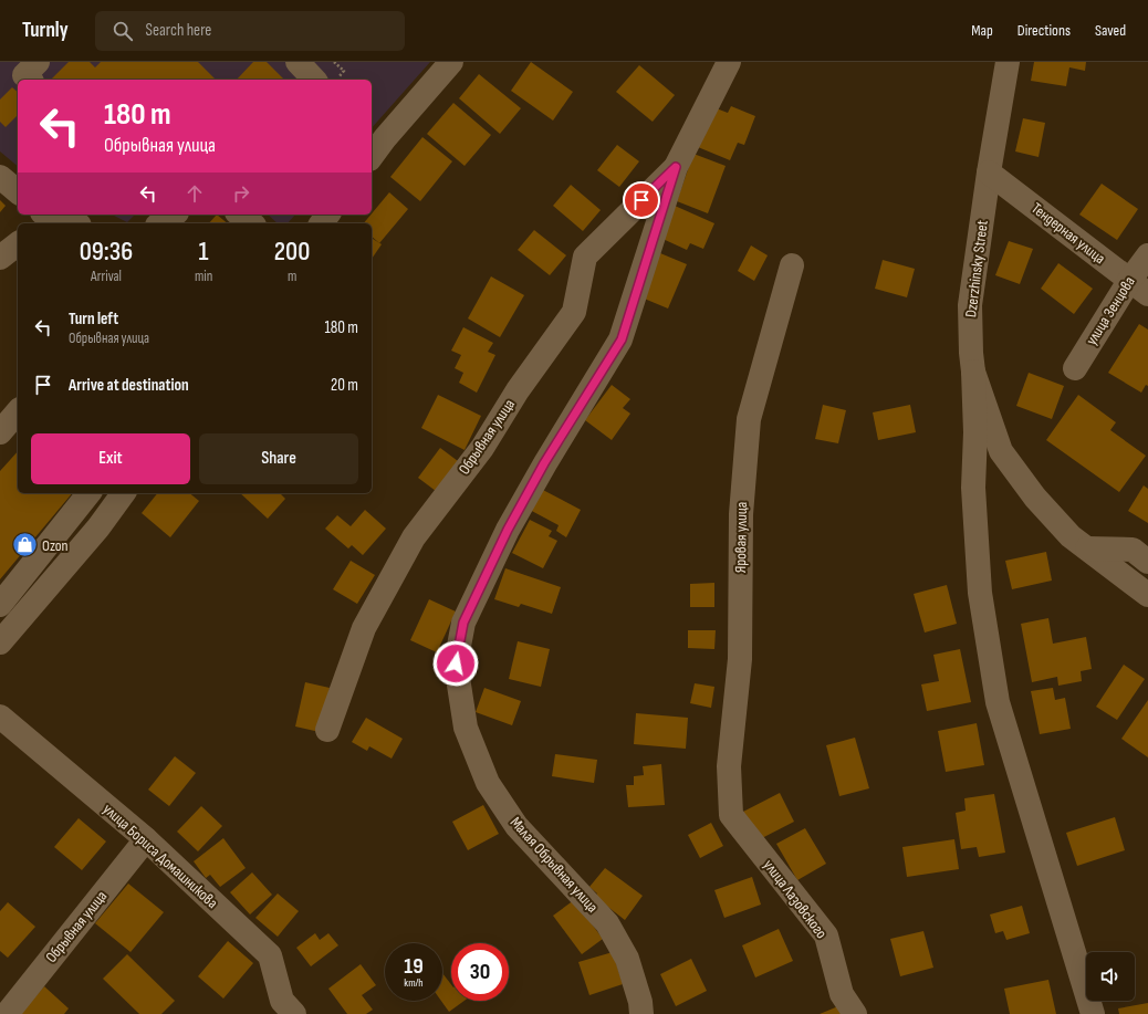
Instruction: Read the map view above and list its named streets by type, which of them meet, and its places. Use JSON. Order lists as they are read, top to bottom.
{
  "streets": {
    "street": [
      "Тендерная улица",
      "Dzerzhinsky Street",
      "улица Зенцова",
      "Обрывная улица",
      "Яровая улица",
      "улица Бориса Домашникова",
      "Малая Обрывная улица",
      "улица Лазовского"
    ]
  },
  "crossings": [
    ["Тендерная улица", "Dzerzhinsky Street"],
    ["Тендерная улица", "улица Зенцова"],
    ["Обрывная улица", "улица Бориса Домашникова"],
    ["Обрывная улица", "Малая Обрывная улица"],
    ["Яровая улица", "улица Лазовского"]
  ],
  "places": {
    "shop": ["Ozon"]
  },
  "page": {
    "header": "Turnly",
    "search": "Search here",
    "nav": ["Map", "Directions", "Saved"],
    "turn": ["180 m", "Обрывная улица"],
    "eta": [
      "09:36",
      "Arrival",
      "1",
      "min",
      "200",
      "m"
    ],
    "list": [
      {
        "name": "Turn left",
        "note": "Обрывная улица",
        "value": "180 m"
      },
      {
        "name": "Arrive at destination",
        "value": "20 m"
      }
    ],
    "buttons": ["Exit", "Share"],
    "speed": "19 km/h",
    "limit": "30"
  }
}
